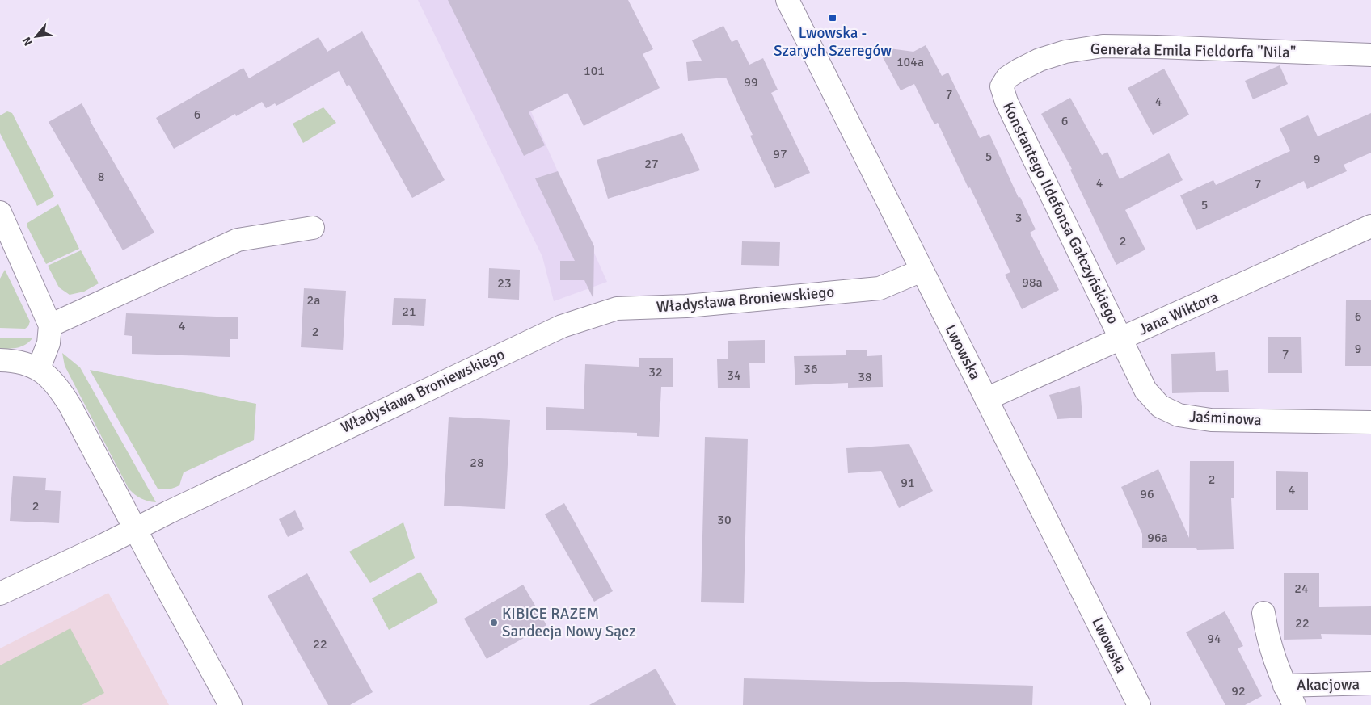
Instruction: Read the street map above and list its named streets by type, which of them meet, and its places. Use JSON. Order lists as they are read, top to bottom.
{
  "streets": {
    "street": [
      "Generała Emila Fieldorfa \"Nila\"",
      "Konstantego Ildefonsa Gałczyńskiego",
      "Władysława Broniewskiego",
      "Jana Wiktora",
      "Lwowska",
      "Jaśminowa",
      "Akacjowa"
    ]
  },
  "crossings": [
    ["Generała Emila Fieldorfa \"Nila\"", "Konstantego Ildefonsa Gałczyńskiego"],
    ["Konstantego Ildefonsa Gałczyńskiego", "Jana Wiktora"],
    ["Konstantego Ildefonsa Gałczyńskiego", "Jaśminowa"],
    ["Władysława Broniewskiego", "Lwowska"],
    ["Jana Wiktora", "Lwowska"],
    ["Jana Wiktora", "Jaśminowa"]
  ],
  "places": {
    "transit": ["Lwowska - Szarych Szeregów"],
    "other": ["KIBICE RAZEM Sandecja Nowy Sącz"]
  },
  "house_numbers": [
    "104a",
    "101",
    "99",
    "7",
    "4",
    "6",
    "6",
    "97",
    "5",
    "9",
    "27",
    "8",
    "4",
    "7",
    "5",
    "3",
    "2",
    "98a",
    "23",
    "2a",
    "21",
    "6",
    "4",
    "2",
    "9",
    "7",
    "36",
    "32",
    "34",
    "38",
    "28",
    "2",
    "91",
    "4",
    "96",
    "2",
    "30",
    "96a",
    "24",
    "22",
    "94",
    "22",
    "92"
  ],
  "north": "bottom left"
}
